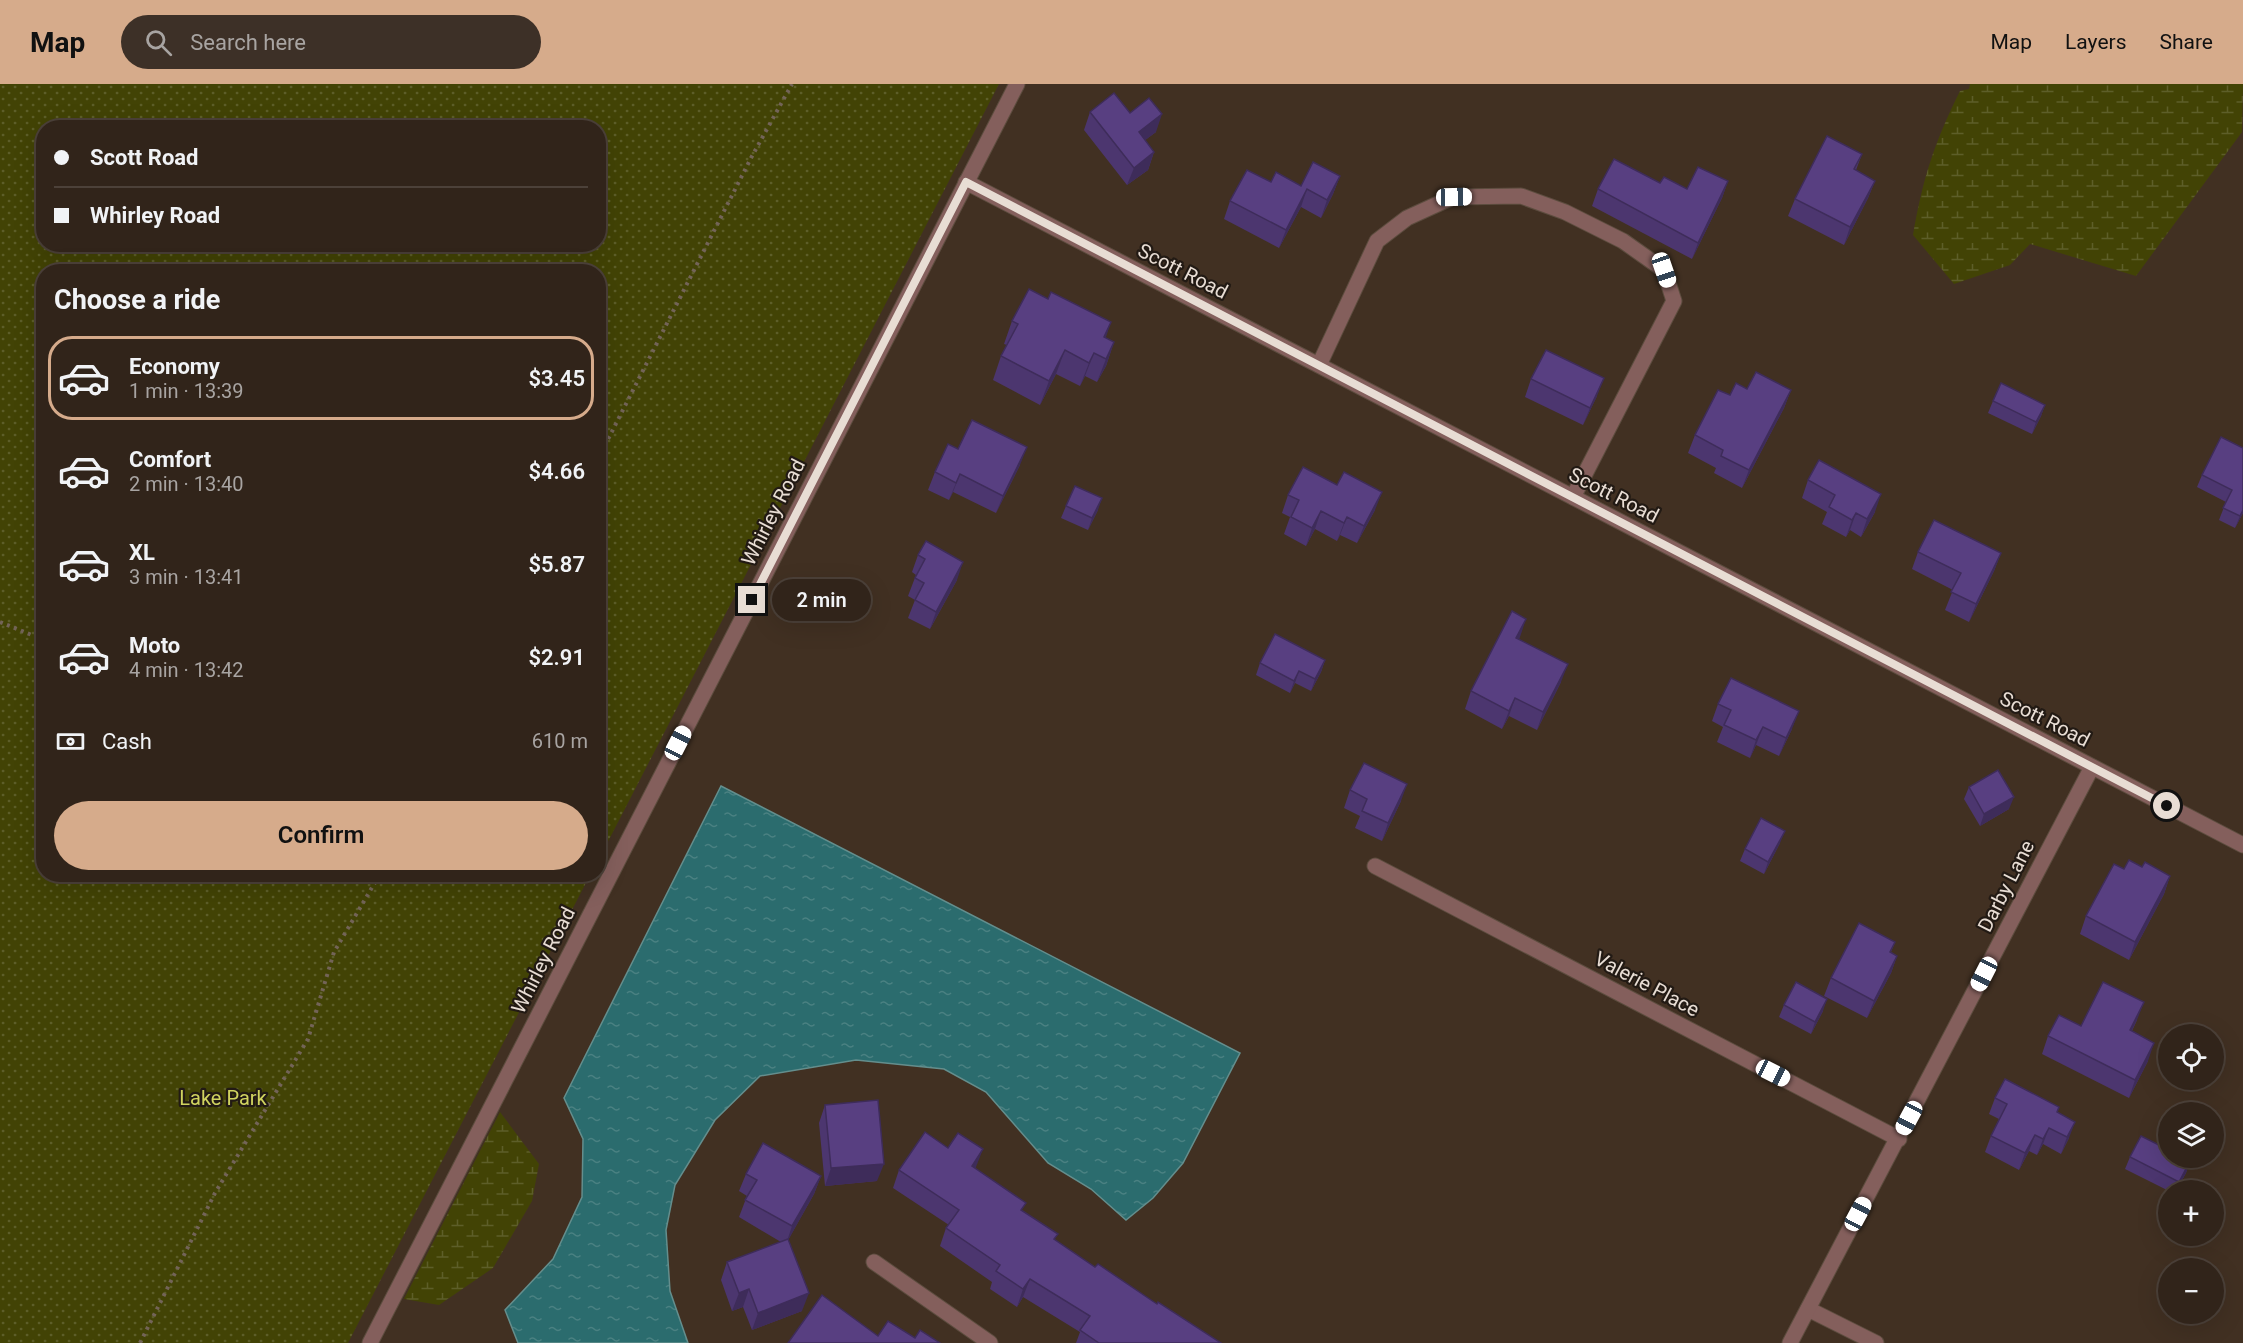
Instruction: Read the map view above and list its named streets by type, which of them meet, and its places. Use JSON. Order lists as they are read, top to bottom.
{
  "streets": {
    "street": [
      "Scott Road",
      "Whirley Road",
      "Darby Lane",
      "Valerie Place"
    ]
  },
  "crossings": [
    ["Scott Road", "Whirley Road"],
    ["Scott Road", "Darby Lane"],
    ["Darby Lane", "Valerie Place"]
  ],
  "parks": ["Lake Park"],
  "page": {
    "header": "Map",
    "search": "Search here",
    "nav": ["Map", "Layers", "Share"],
    "banner": ["Scott Road", "Whirley Road"],
    "heading": "Choose a ride",
    "list": [
      {
        "name": "Economy",
        "note": "1 min · 13:39",
        "value": "$3.45"
      },
      {
        "name": "Comfort",
        "note": "2 min · 13:40",
        "value": "$4.66"
      },
      {
        "name": "XL",
        "note": "3 min · 13:41",
        "value": "$5.87"
      },
      {
        "name": "Moto",
        "note": "4 min · 13:42",
        "value": "$2.91"
      }
    ],
    "bubble": "2 min",
    "pay": ["Cash", "610 m"],
    "buttons": "Confirm",
    "map_buttons": ["+", "−"]
  }
}
